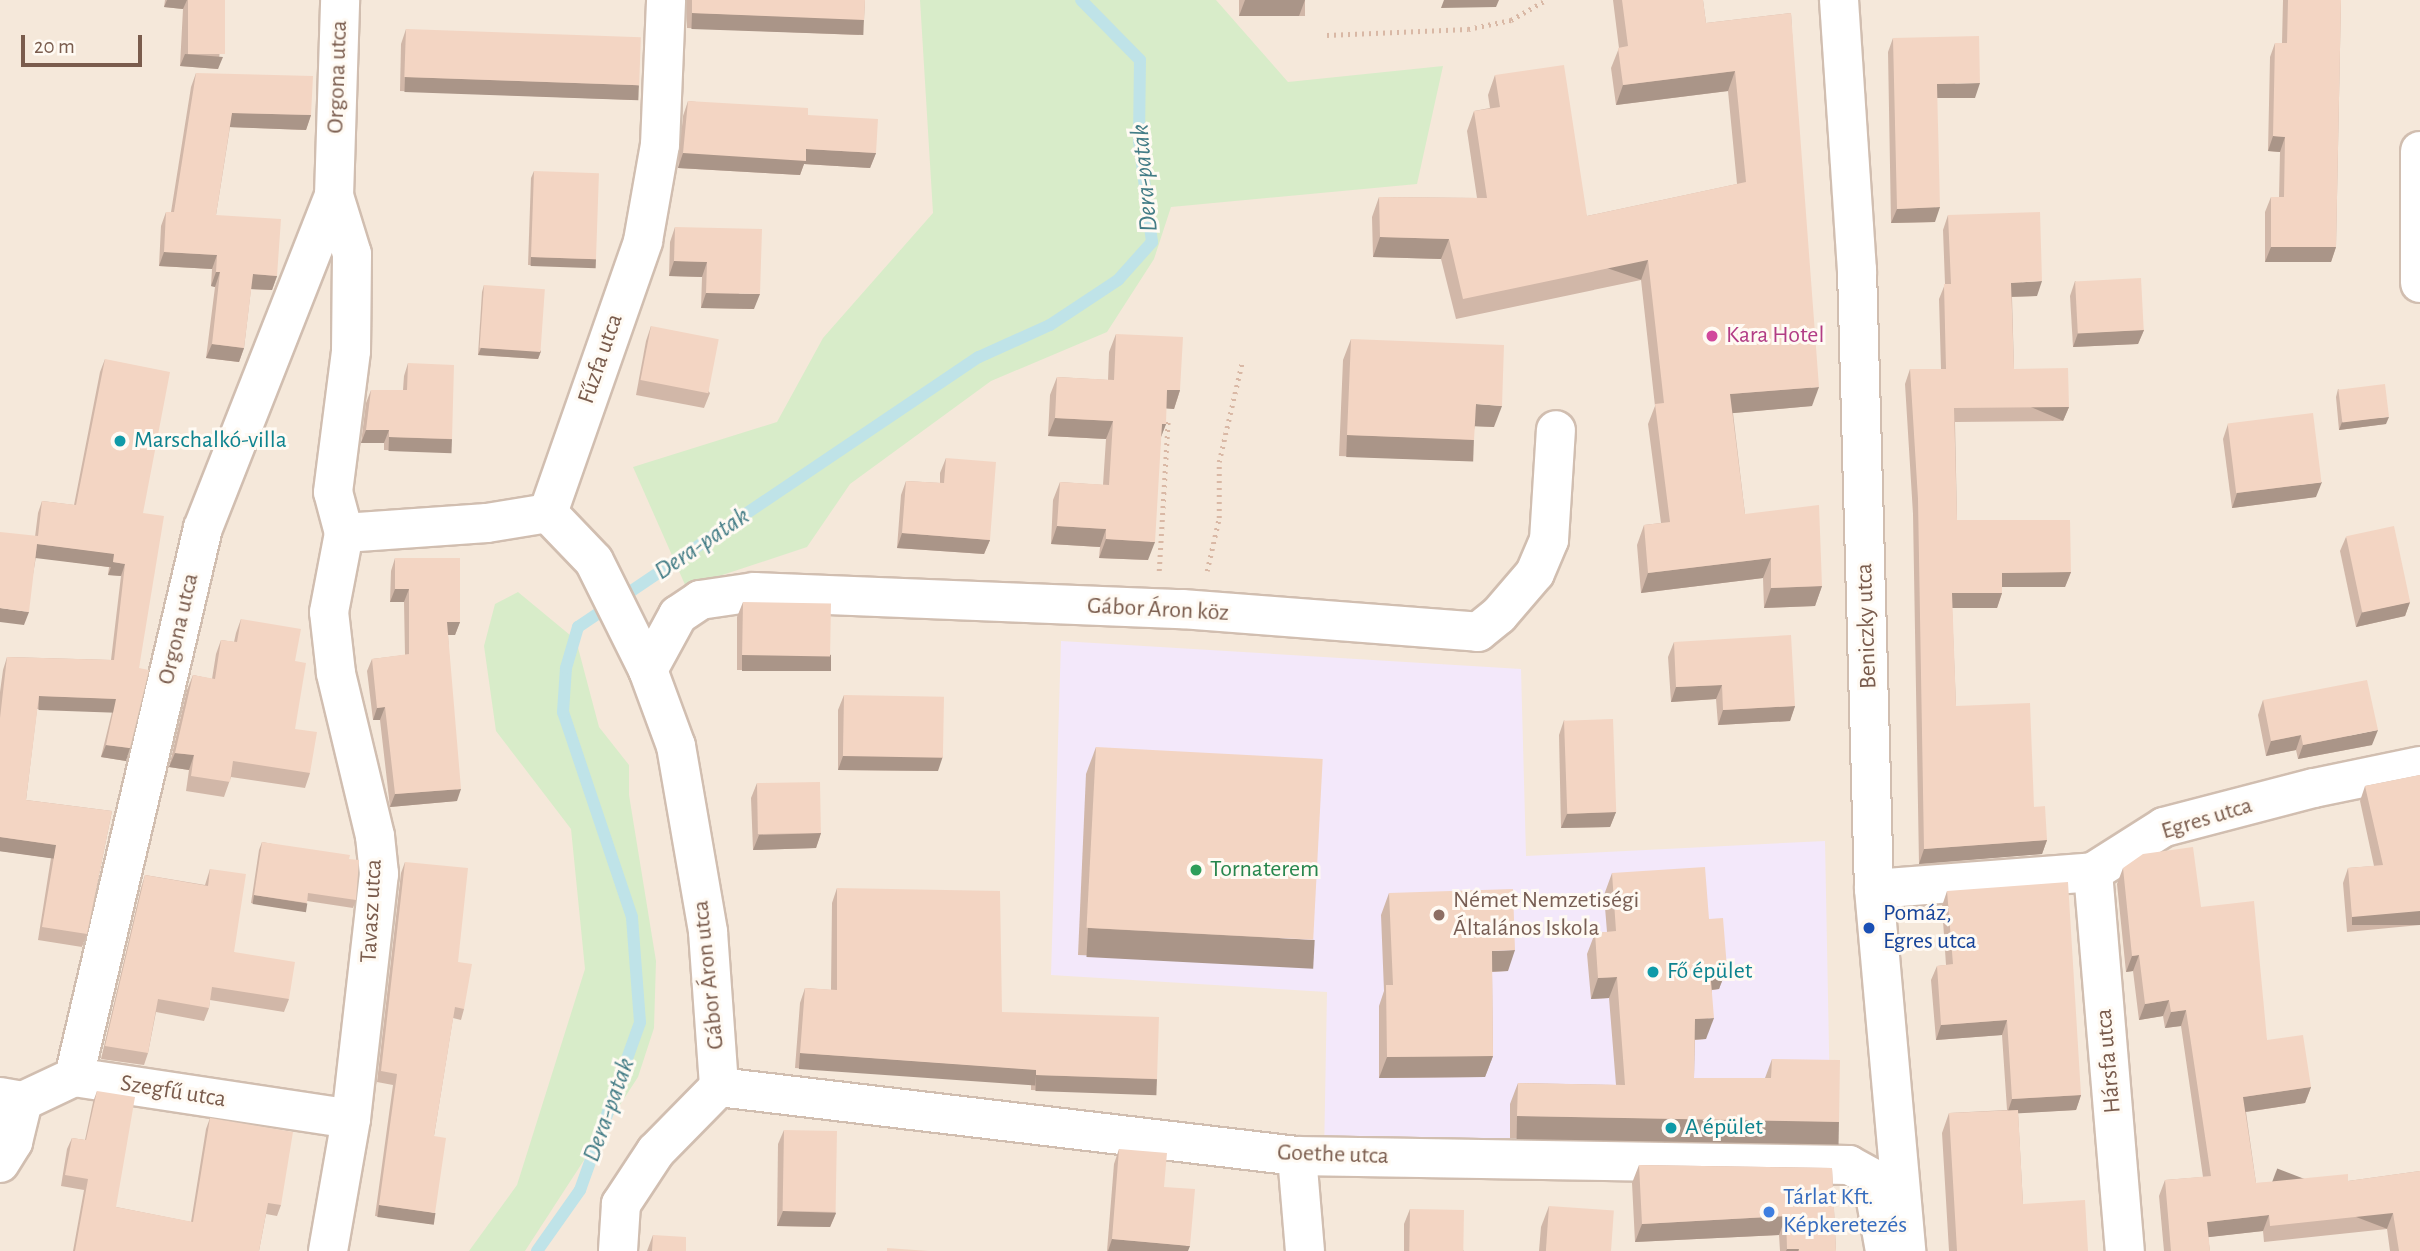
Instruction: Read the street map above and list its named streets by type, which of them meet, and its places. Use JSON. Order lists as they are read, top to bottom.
{
  "streets": {
    "street": [
      "Orgona utca",
      "Fűzfa utca",
      "Gábor Áron köz",
      "Beniczky utca",
      "Egres utca",
      "Tavasz utca",
      "Gábor Áron utca",
      "Hársfa utca",
      "Szegfű utca",
      "Goethe utca"
    ]
  },
  "crossings": [
    ["Orgona utca", "Tavasz utca"],
    ["Orgona utca", "Szegfű utca"],
    ["Fűzfa utca", "Gábor Áron utca"],
    ["Gábor Áron köz", "Gábor Áron utca"],
    ["Beniczky utca", "Egres utca"],
    ["Egres utca", "Hársfa utca"],
    ["Tavasz utca", "Szegfű utca"],
    ["Gábor Áron utca", "Goethe utca"]
  ],
  "water": ["Dera-patak"],
  "places": [
    "Kara Hotel",
    "Marschalkó-villa",
    "Tornaterem",
    "Német Nemzetiségi Általános Iskola",
    "Pomáz, Egres utca",
    "Fő épület",
    "A épület",
    "Tárlat Kft. Képkeretezés"
  ],
  "scale_bar": "20 m"
}
